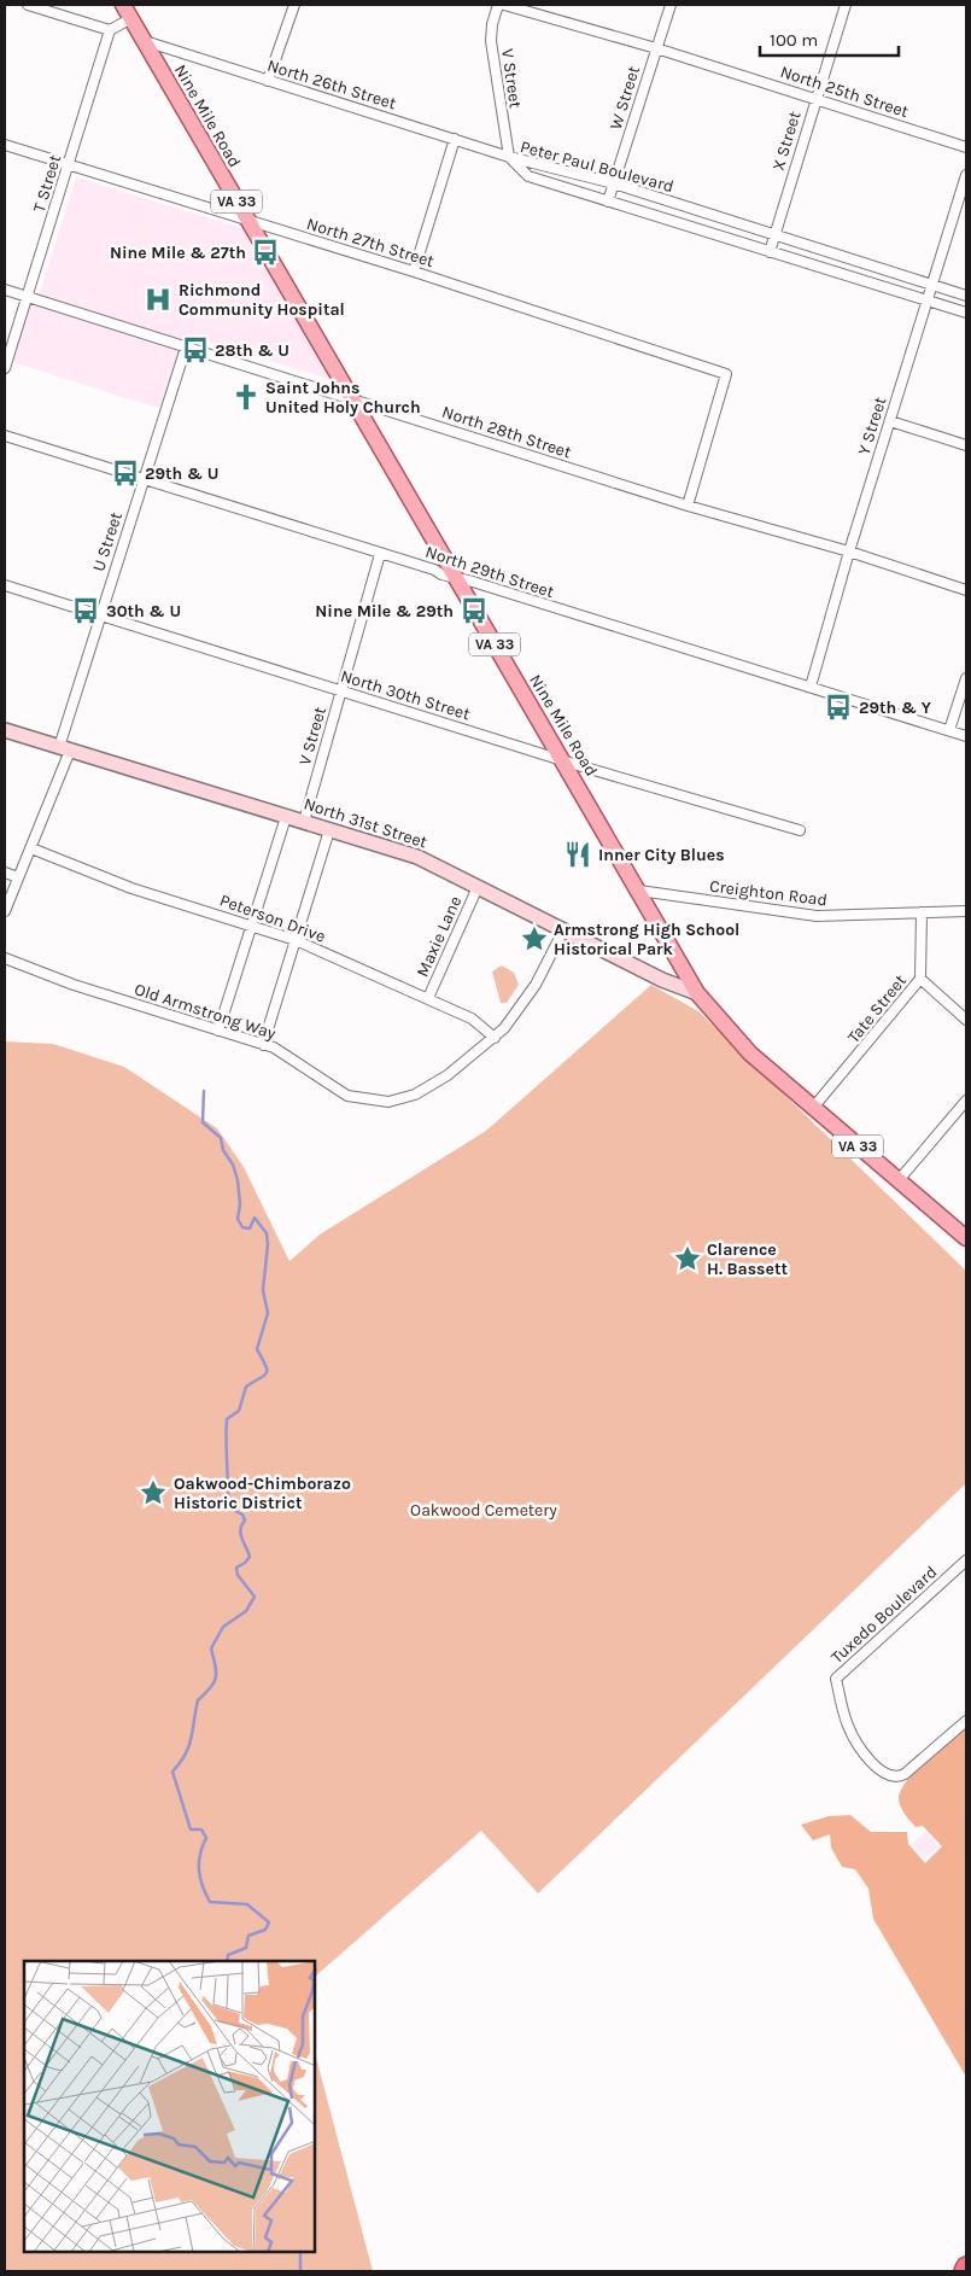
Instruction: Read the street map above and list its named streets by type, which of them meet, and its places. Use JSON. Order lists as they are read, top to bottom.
{
  "streets": {
    "main road": ["Nine Mile Road", "VA 33"],
    "street": [
      "V Street",
      "North 26th Street",
      "North 25th Street",
      "W Street",
      "X Street",
      "Peter Paul Boulevard",
      "T Street",
      "North 27th Street",
      "Y Street",
      "North 28th Street",
      "U Street",
      "North 29th Street",
      "North 30th Street",
      "North 31st Street",
      "Creighton Road",
      "Peterson Drive",
      "Maxie Lane",
      "Tate Street",
      "Old Armstrong Way",
      "Tuxedo Boulevard"
    ]
  },
  "crossings": [
    ["V Street", "North 26th Street"],
    ["V Street", "Peter Paul Boulevard"],
    ["V Street", "North 29th Street"],
    ["V Street", "North 30th Street"],
    ["V Street", "North 31st Street"],
    ["North 26th Street", "Nine Mile Road"],
    ["North 26th Street", "Peter Paul Boulevard"],
    ["North 25th Street", "W Street"],
    ["North 25th Street", "X Street"],
    ["W Street", "Peter Paul Boulevard"],
    ["Nine Mile Road", "North 27th Street"],
    ["Nine Mile Road", "North 28th Street"],
    ["Nine Mile Road", "North 29th Street"],
    ["Nine Mile Road", "North 30th Street"],
    ["Nine Mile Road", "North 31st Street"],
    ["Nine Mile Road", "Creighton Road"],
    ["Nine Mile Road", "Tate Street"],
    ["X Street", "Peter Paul Boulevard"],
    ["Peter Paul Boulevard", "Y Street"],
    ["T Street", "North 27th Street"],
    ["T Street", "North 28th Street"],
    ["North 27th Street", "North 28th Street"],
    ["Y Street", "North 28th Street"],
    ["Y Street", "North 29th Street"],
    ["North 28th Street", "U Street"],
    ["U Street", "North 29th Street"],
    ["U Street", "North 30th Street"],
    ["U Street", "North 31st Street"],
    ["U Street", "Peterson Drive"],
    ["North 31st Street", "Maxie Lane"],
    ["North 31st Street", "Old Armstrong Way"],
    ["Creighton Road", "Tate Street"],
    ["Peterson Drive", "Maxie Lane"],
    ["Peterson Drive", "Old Armstrong Way"]
  ],
  "parks": ["Oakwood Cemetery"],
  "places": {
    "bus stop": [
      "Nine Mile & 27th",
      "28th & U",
      "29th & U",
      "30th & U",
      "Nine Mile & 29th",
      "29th & Y"
    ],
    "hospital": ["Richmond Community Hospital"],
    "church": ["Saint Johns United Holy Church"],
    "restaurant": ["Inner City Blues"],
    "place": ["Armstrong High School Historical Park", "Clarence H. Bassett", "Oakwood-Chimborazo Historic District"]
  },
  "scale_bar": "100 m"
}
